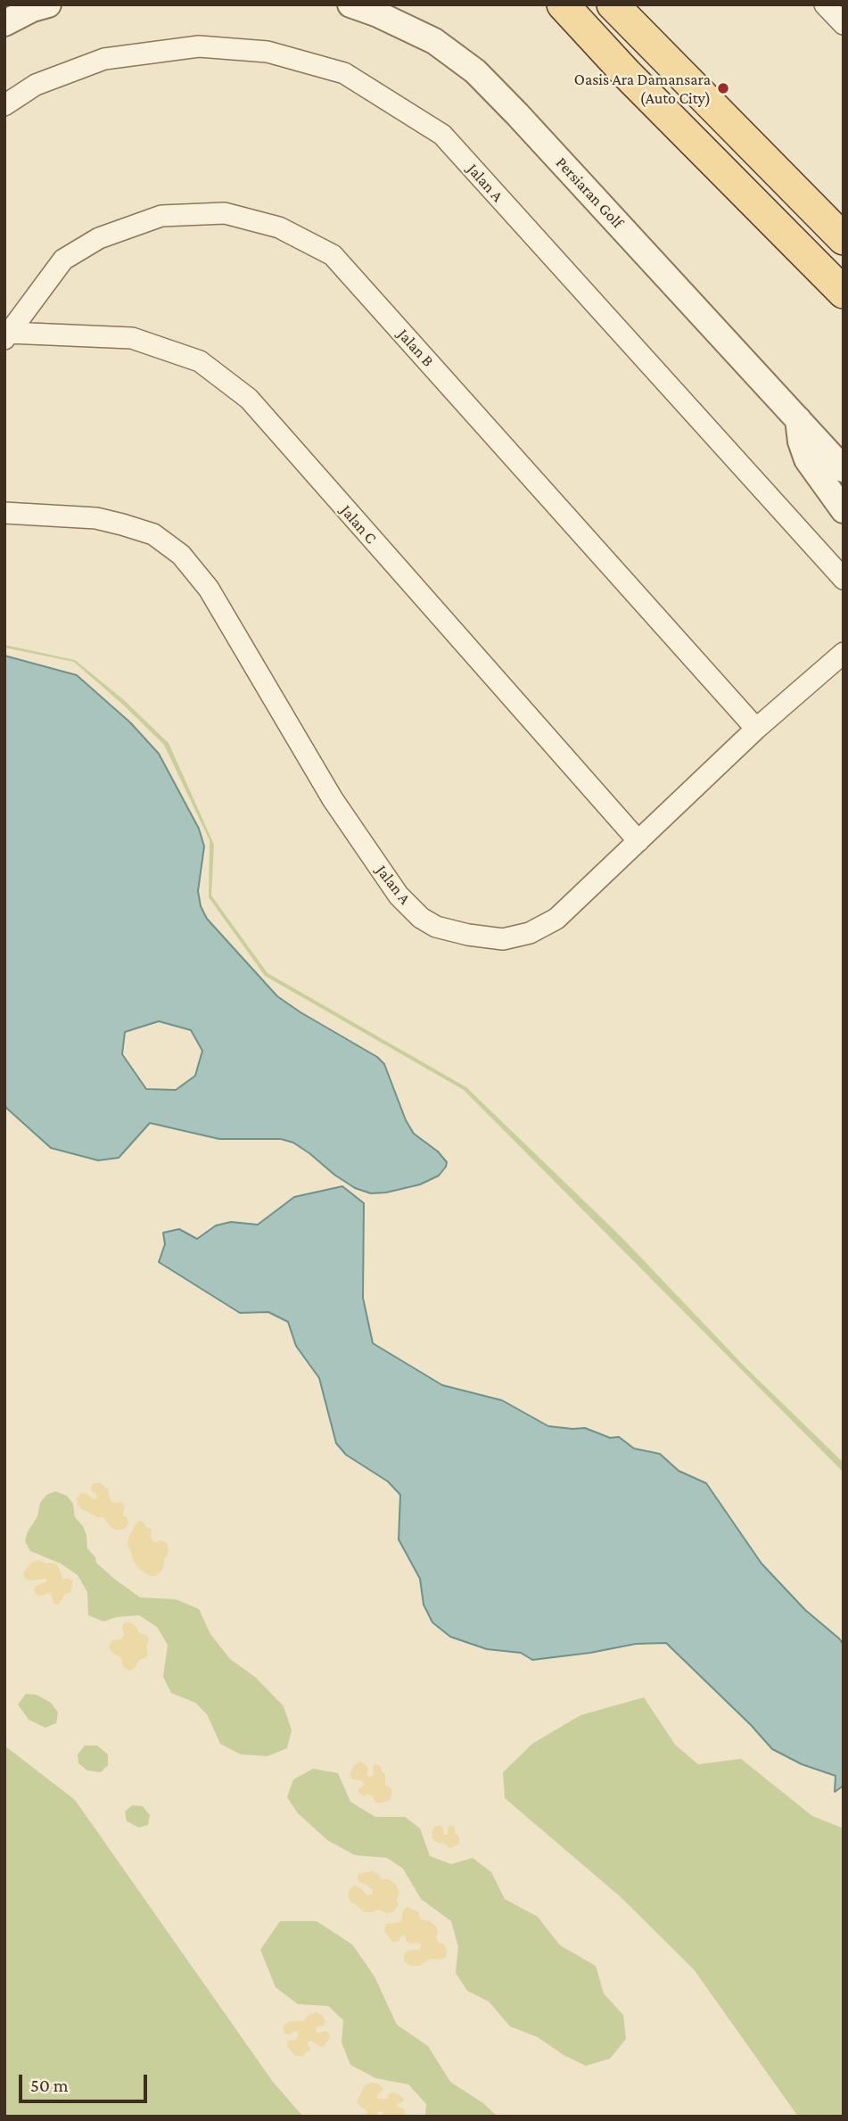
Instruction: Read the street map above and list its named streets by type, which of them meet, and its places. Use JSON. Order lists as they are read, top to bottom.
{
  "streets": {
    "street": [
      "Jalan A",
      "Persiaran Golf",
      "Jalan B",
      "Jalan C"
    ]
  },
  "crossings": [
    ["Jalan A", "Jalan B"],
    ["Jalan A", "Jalan C"],
    ["Jalan B", "Jalan C"]
  ],
  "places": ["Oasis Ara Damansara (Auto City)"],
  "scale_bar": "50 m"
}
